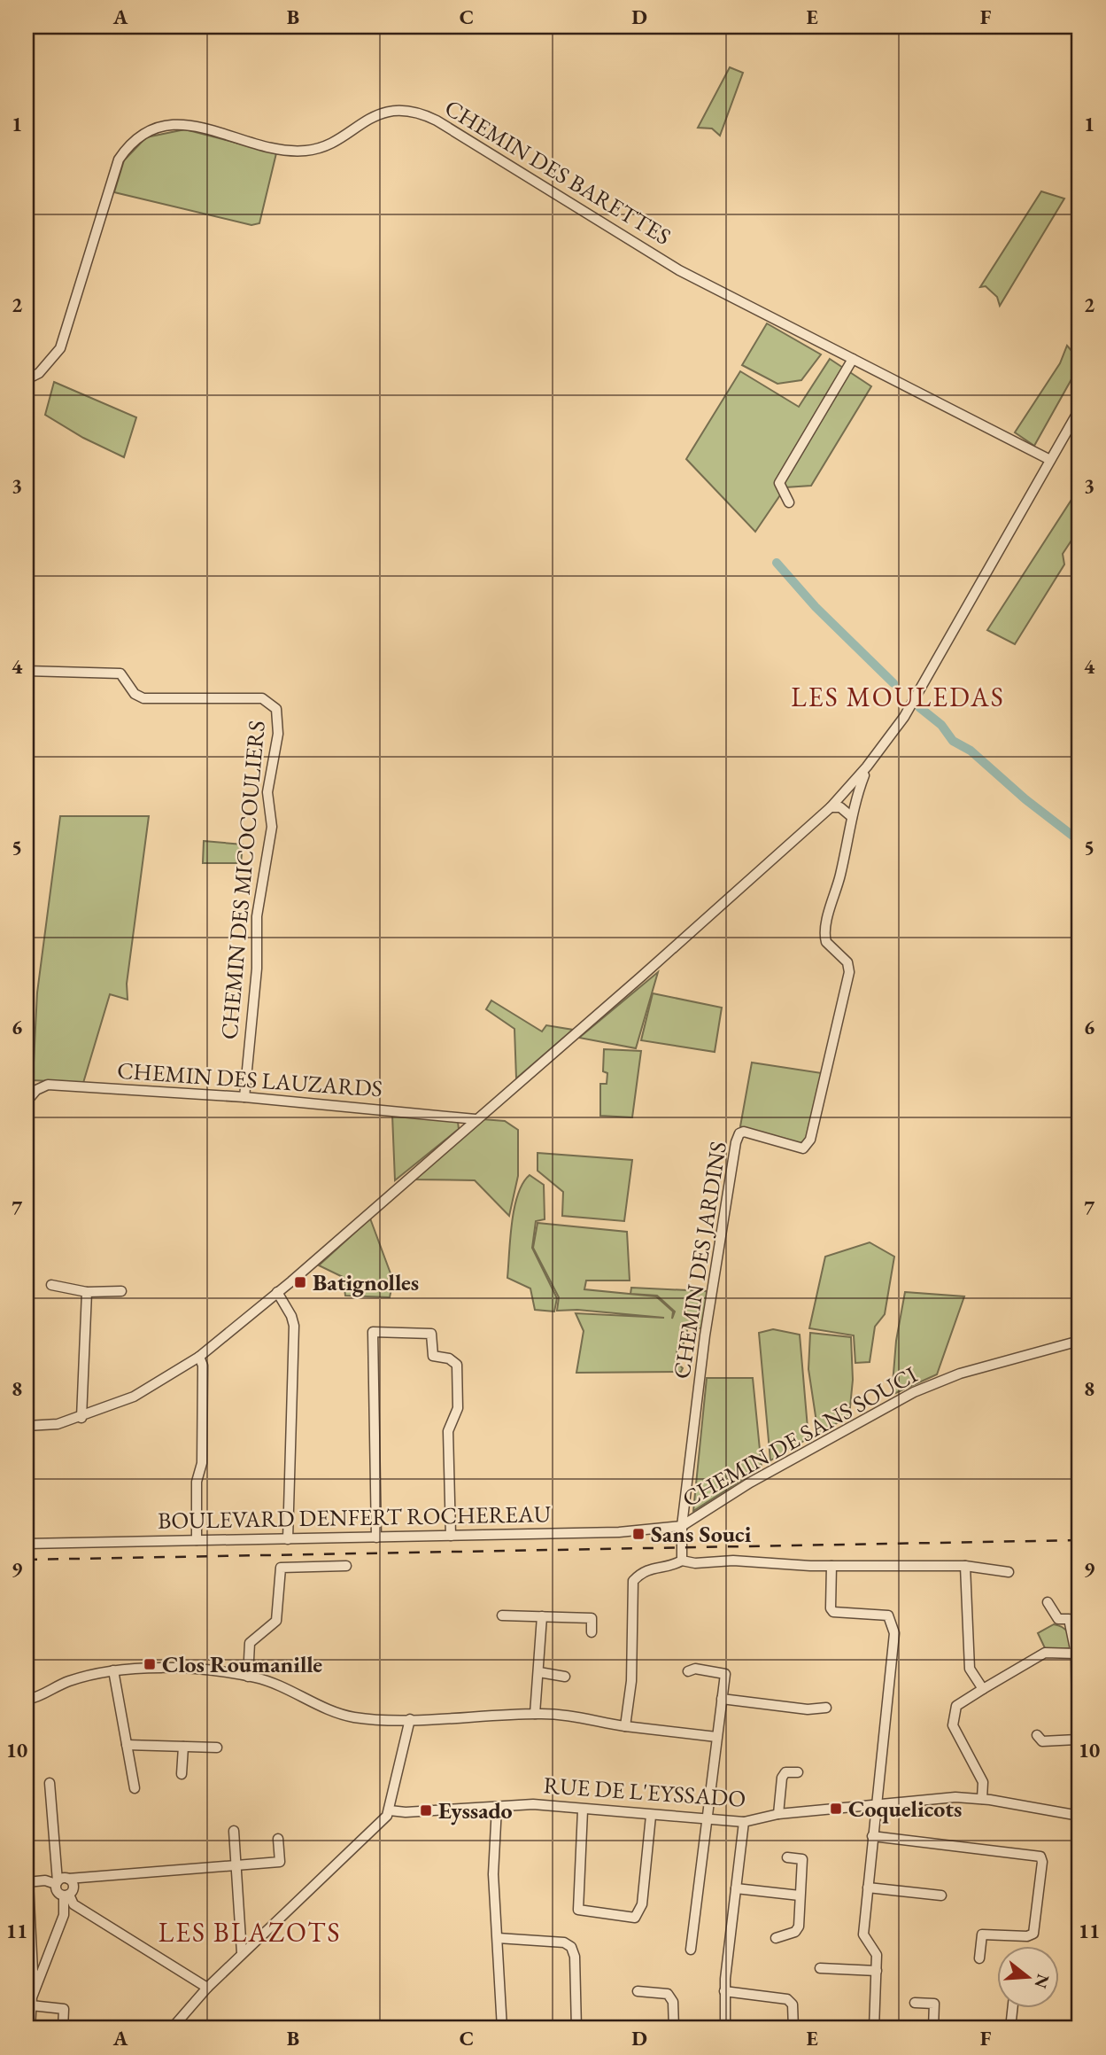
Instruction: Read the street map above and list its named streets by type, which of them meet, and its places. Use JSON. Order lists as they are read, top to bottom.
{
  "streets": {
    "street": [
      "CHEMIN DES BARETTES",
      "CHEMIN DES MICOCOULIERS",
      "CHEMIN DES LAUZARDS",
      "CHEMIN DES JARDINS",
      "CHEMIN DE SANS SOUCI",
      "BOULEVARD DENFERT ROCHEREAU",
      "RUE DE L'EYSSADO"
    ]
  },
  "crossings": [
    ["CHEMIN DES MICOCOULIERS", "CHEMIN DES LAUZARDS"],
    ["CHEMIN DES JARDINS", "CHEMIN DE SANS SOUCI"],
    ["CHEMIN DES JARDINS", "BOULEVARD DENFERT ROCHEREAU"],
    ["CHEMIN DE SANS SOUCI", "BOULEVARD DENFERT ROCHEREAU"]
  ],
  "districts": ["LES MOULEDAS", "LES BLAZOTS"],
  "places": {
    "transit": [
      "Batignolles",
      "Sans Souci",
      "Clos Roumanille",
      "Coquelicots",
      "Eyssado"
    ]
  },
  "north": "right",
  "grid": {
    "columns": [
      "A",
      "B",
      "C",
      "D",
      "E",
      "F"
    ],
    "rows": [
      "1",
      "2",
      "3",
      "4",
      "5",
      "6",
      "7",
      "8",
      "9",
      "10",
      "11"
    ]
  }
}
